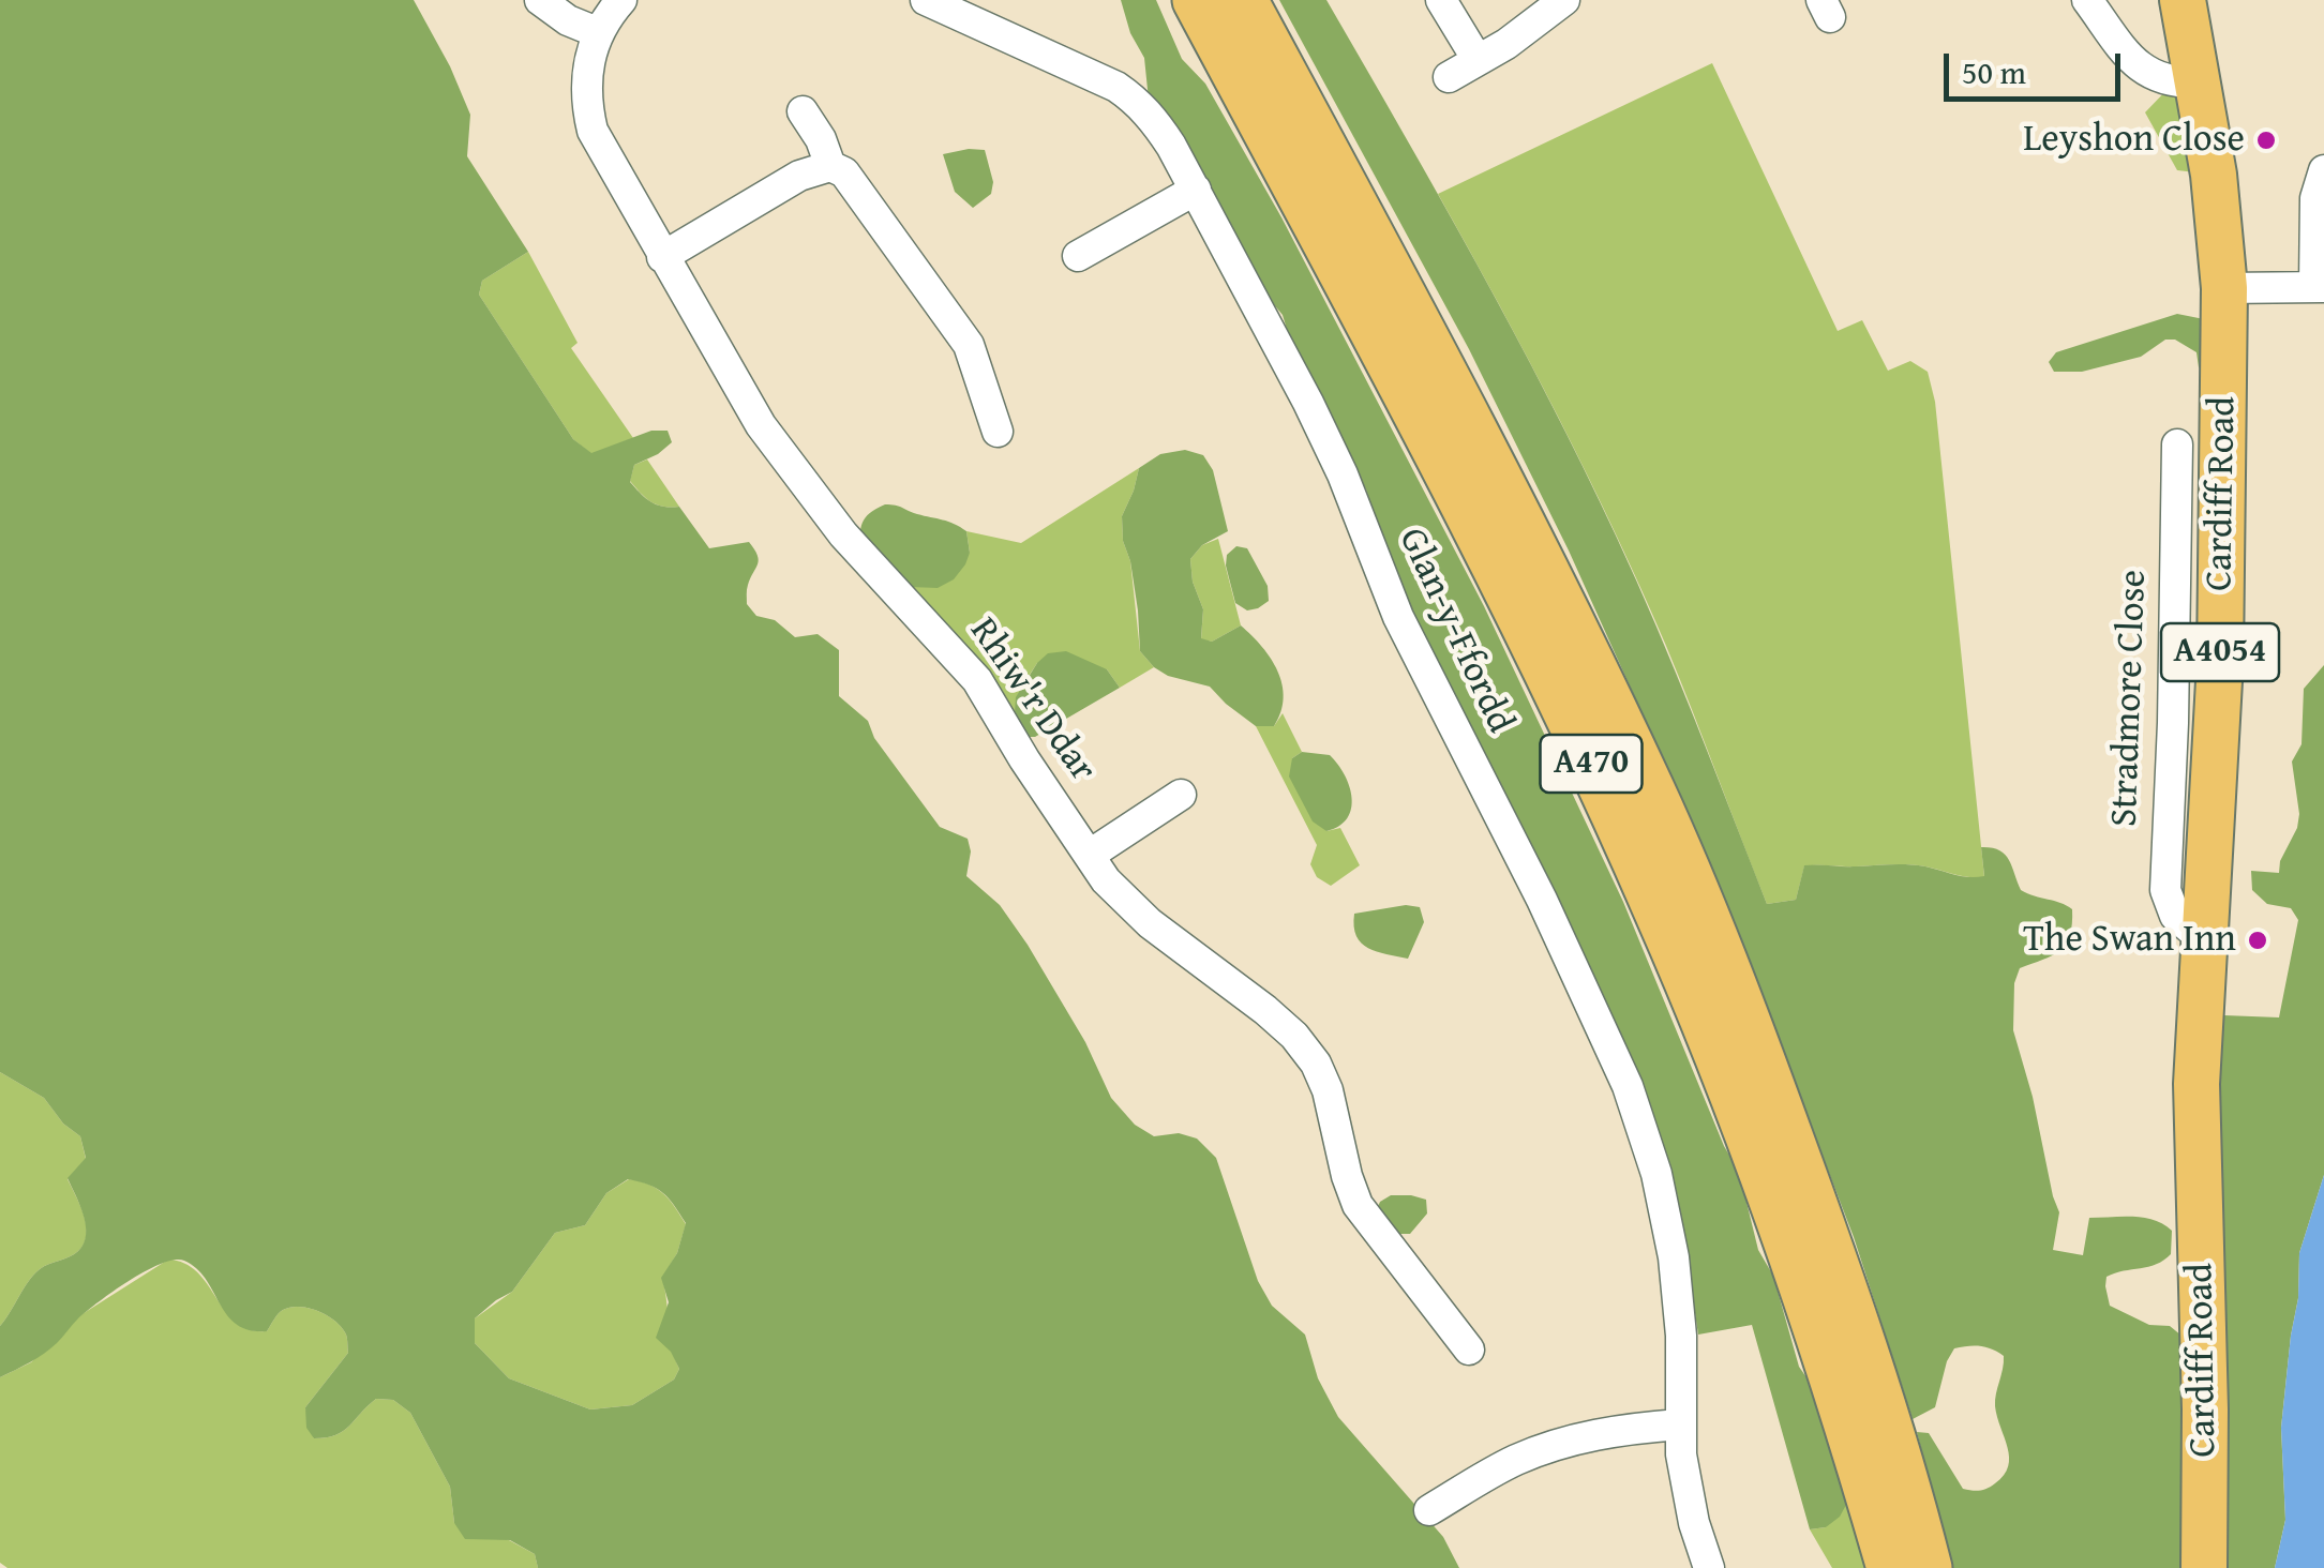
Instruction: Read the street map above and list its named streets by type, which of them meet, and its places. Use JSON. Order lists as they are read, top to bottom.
{
  "streets": {
    "highway": ["A470"],
    "main road": ["Cardiff Road", "A4054"],
    "street": ["Glan-y-Ffordd", "Stradmore Close", "Rhiw'r Ddar"]
  },
  "crossings": [
    ["Cardiff Road", "Stradmore Close"]
  ],
  "places": ["Leyshon Close", "The Swan Inn"],
  "scale_bar": "50 m"
}
